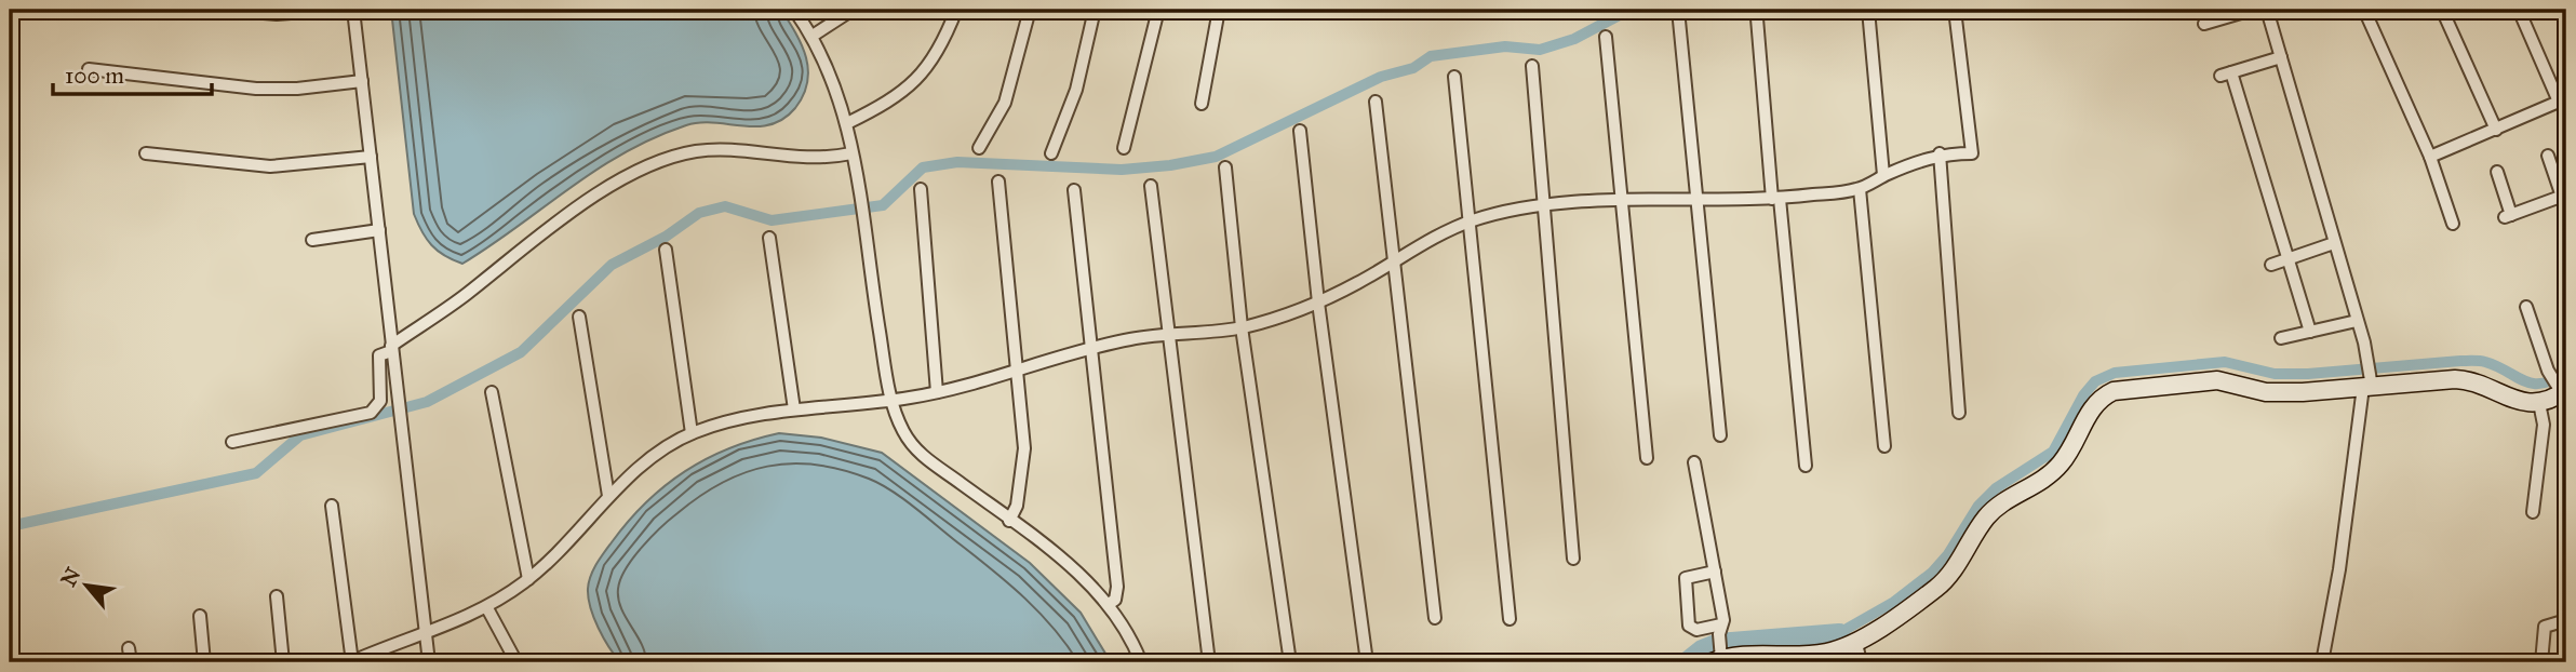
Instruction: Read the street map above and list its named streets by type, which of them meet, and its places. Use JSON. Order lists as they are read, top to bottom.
{
  "scale_bar": "100 m",
  "north": "top left"
}
